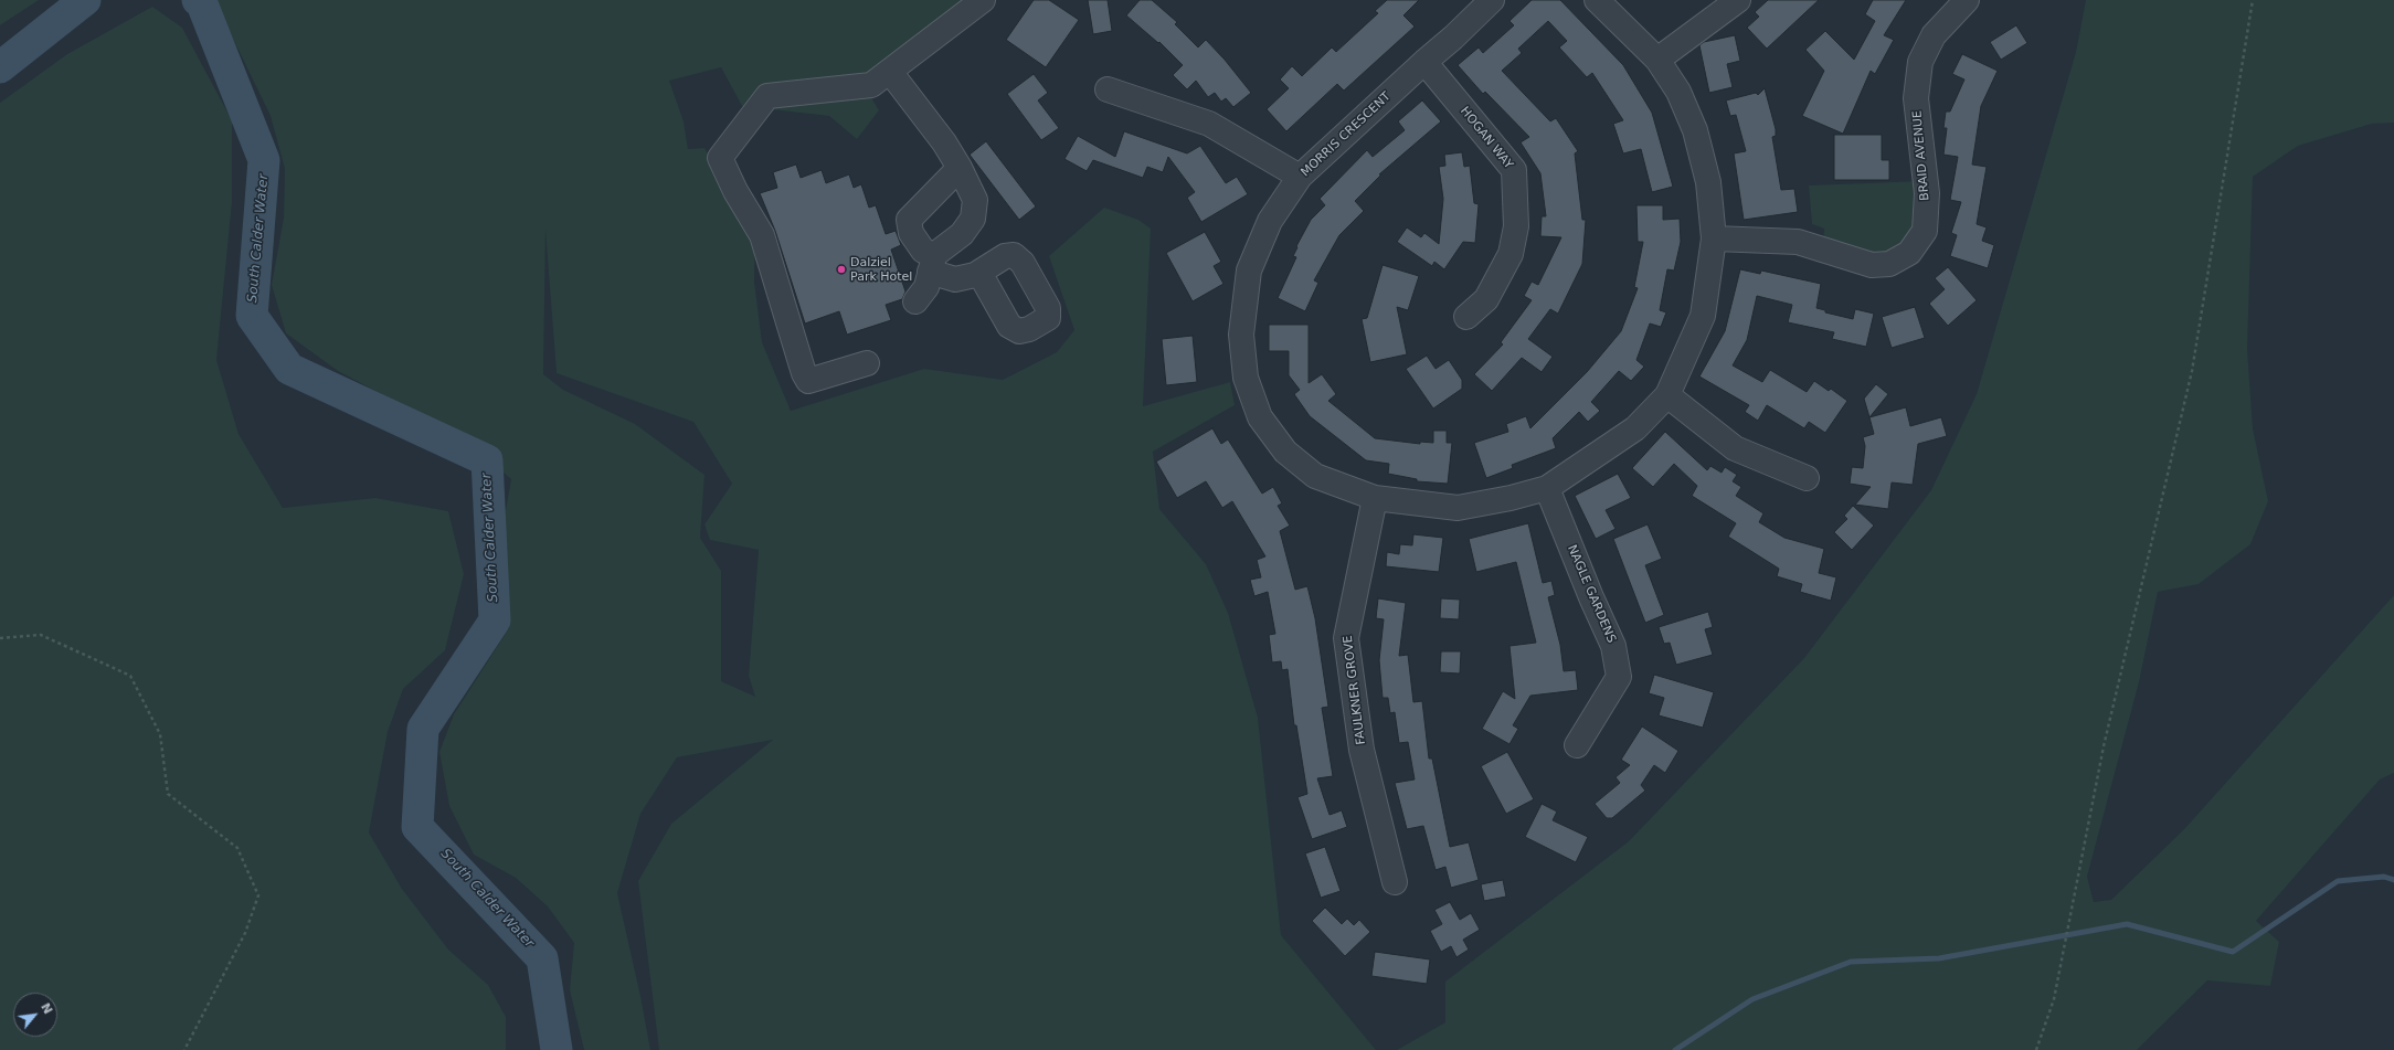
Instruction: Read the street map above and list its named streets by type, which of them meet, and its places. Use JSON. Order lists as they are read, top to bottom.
{
  "streets": {
    "street": [
      "MORRIS CRESCENT",
      "HOGAN WAY",
      "BRAID AVENUE",
      "NAGLE GARDENS",
      "FAULKNER GROVE"
    ]
  },
  "crossings": [
    ["MORRIS CRESCENT", "HOGAN WAY"],
    ["MORRIS CRESCENT", "BRAID AVENUE"],
    ["MORRIS CRESCENT", "NAGLE GARDENS"],
    ["MORRIS CRESCENT", "FAULKNER GROVE"]
  ],
  "water": ["South Calder Water"],
  "places": ["Dalziel Park Hotel"],
  "north": "top right"
}
